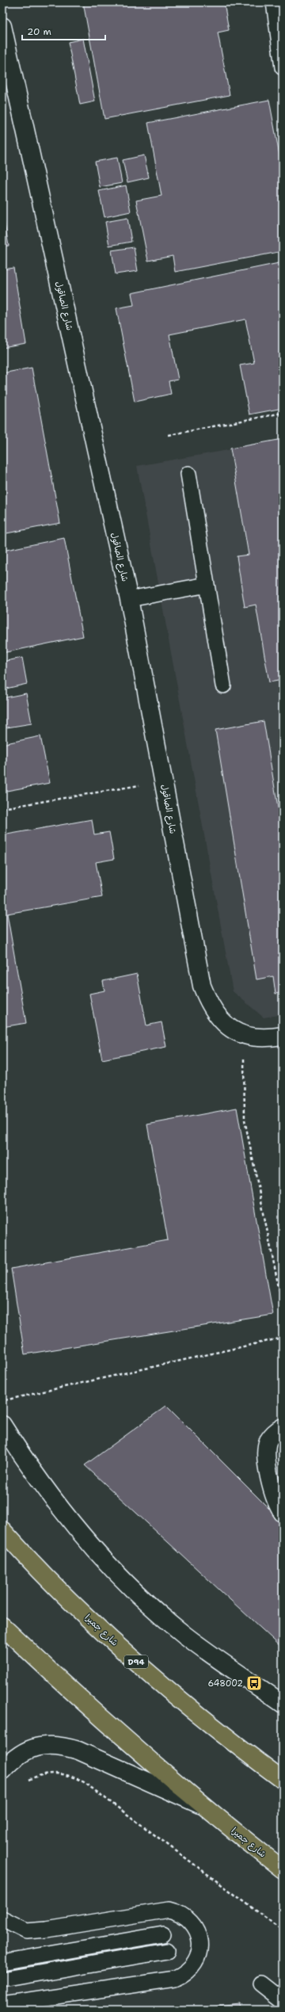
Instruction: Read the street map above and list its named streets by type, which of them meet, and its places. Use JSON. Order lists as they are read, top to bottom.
{
  "streets": {
    "main road": ["شارع جميرا", "D94"],
    "street": ["شارع الصاقول"]
  },
  "places": {
    "bus stop": ["648002"]
  },
  "scale_bar": "20 m"
}
